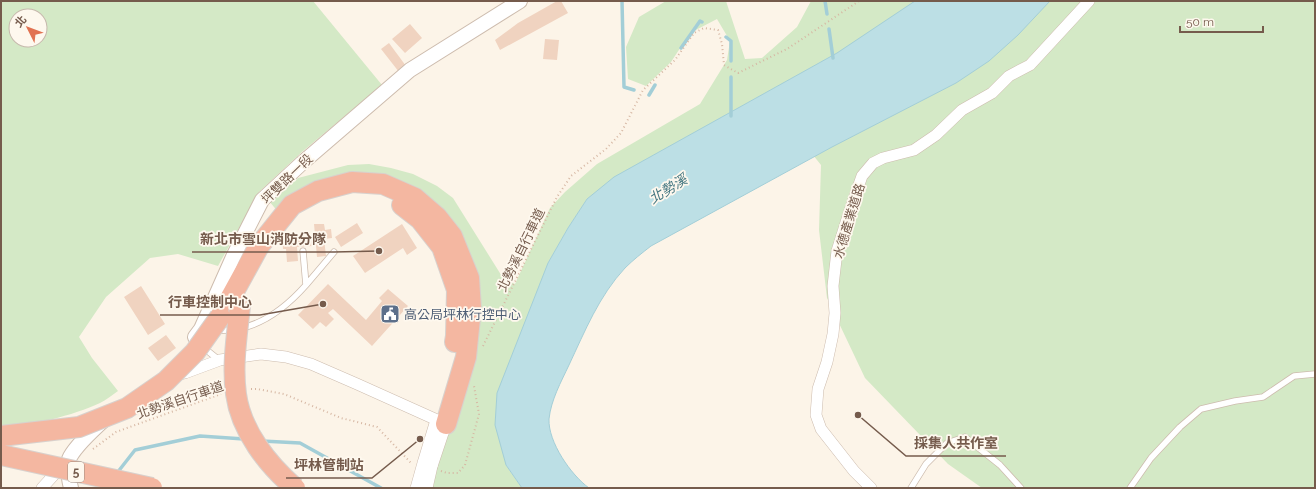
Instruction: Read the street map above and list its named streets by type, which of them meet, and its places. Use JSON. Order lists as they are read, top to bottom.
{
  "streets": {
    "highway": ["5"],
    "street": ["坪雙路一段", "水德產業道路"],
    "path": ["北勢溪自行車道"]
  },
  "crossings": [
    ["坪雙路一段", "北勢溪自行車道"]
  ],
  "water": ["北勢溪"],
  "places": {
    "other": [
      "新北市雪山消防分隊",
      "行車控制中心",
      "採集人共作室",
      "坪林管制站"
    ],
    "public building": ["高公局坪林行控中心"]
  },
  "scale_bar": "50 m",
  "north": "top left"
}
